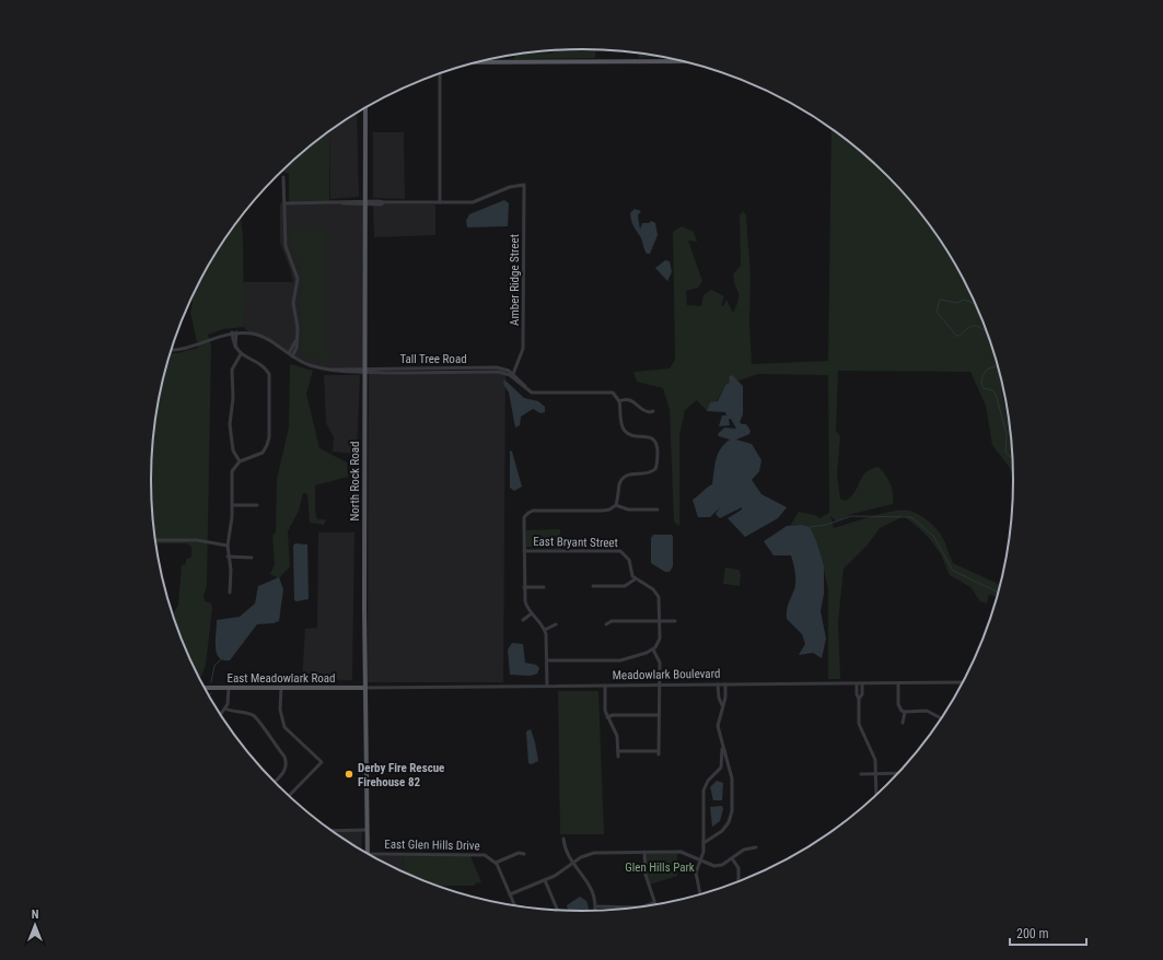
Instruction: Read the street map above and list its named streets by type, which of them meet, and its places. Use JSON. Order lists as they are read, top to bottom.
{
  "streets": {
    "main road": ["North Rock Road", "East Meadowlark Road"],
    "street": [
      "Amber Ridge Street",
      "Tall Tree Road",
      "East Bryant Street",
      "Meadowlark Boulevard",
      "East Glen Hills Drive"
    ]
  },
  "crossings": [
    ["Amber Ridge Street", "Tall Tree Road"],
    ["Tall Tree Road", "North Rock Road"],
    ["North Rock Road", "Meadowlark Boulevard"],
    ["North Rock Road", "East Meadowlark Road"],
    ["North Rock Road", "East Glen Hills Drive"],
    ["Meadowlark Boulevard", "East Meadowlark Road"]
  ],
  "parks": ["Glen Hills Park"],
  "places": ["Derby Fire Rescue Firehouse 82"],
  "scale_bar": "200 m",
  "north": "top"
}
